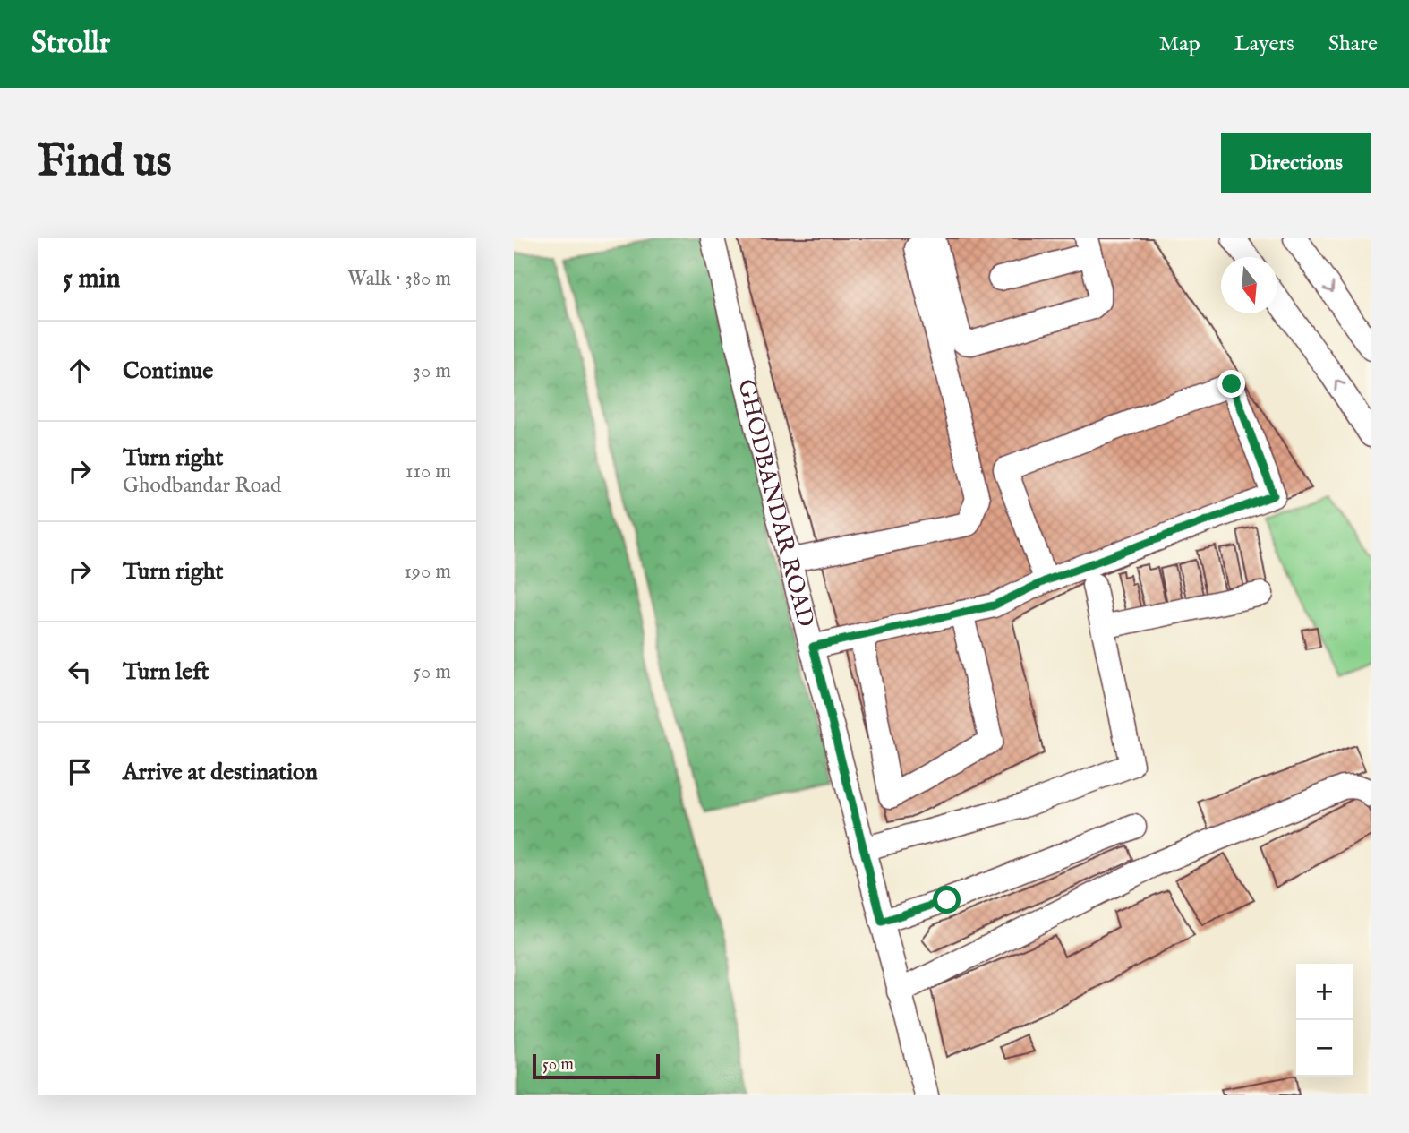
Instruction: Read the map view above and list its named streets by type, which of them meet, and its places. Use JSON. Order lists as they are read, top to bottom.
{
  "streets": {
    "street": ["GHODBANDAR ROAD"]
  },
  "scale_bar": "50 m",
  "north": "bottom",
  "page": {
    "header": "Strollr",
    "nav": ["Map", "Layers", "Share"],
    "buttons": "Directions",
    "title": "Find us",
    "heading": ["5 min", "Walk · 380 m"],
    "list": [
      ["Continue", "30 m"],
      ["Turn right", "Ghodbandar Road", "110 m"],
      ["Turn right", "190 m"],
      ["Turn left", "50 m"],
      "Arrive at destination"
    ],
    "map_buttons": ["+", "−"],
    "scale": "50 m"
  }
}
